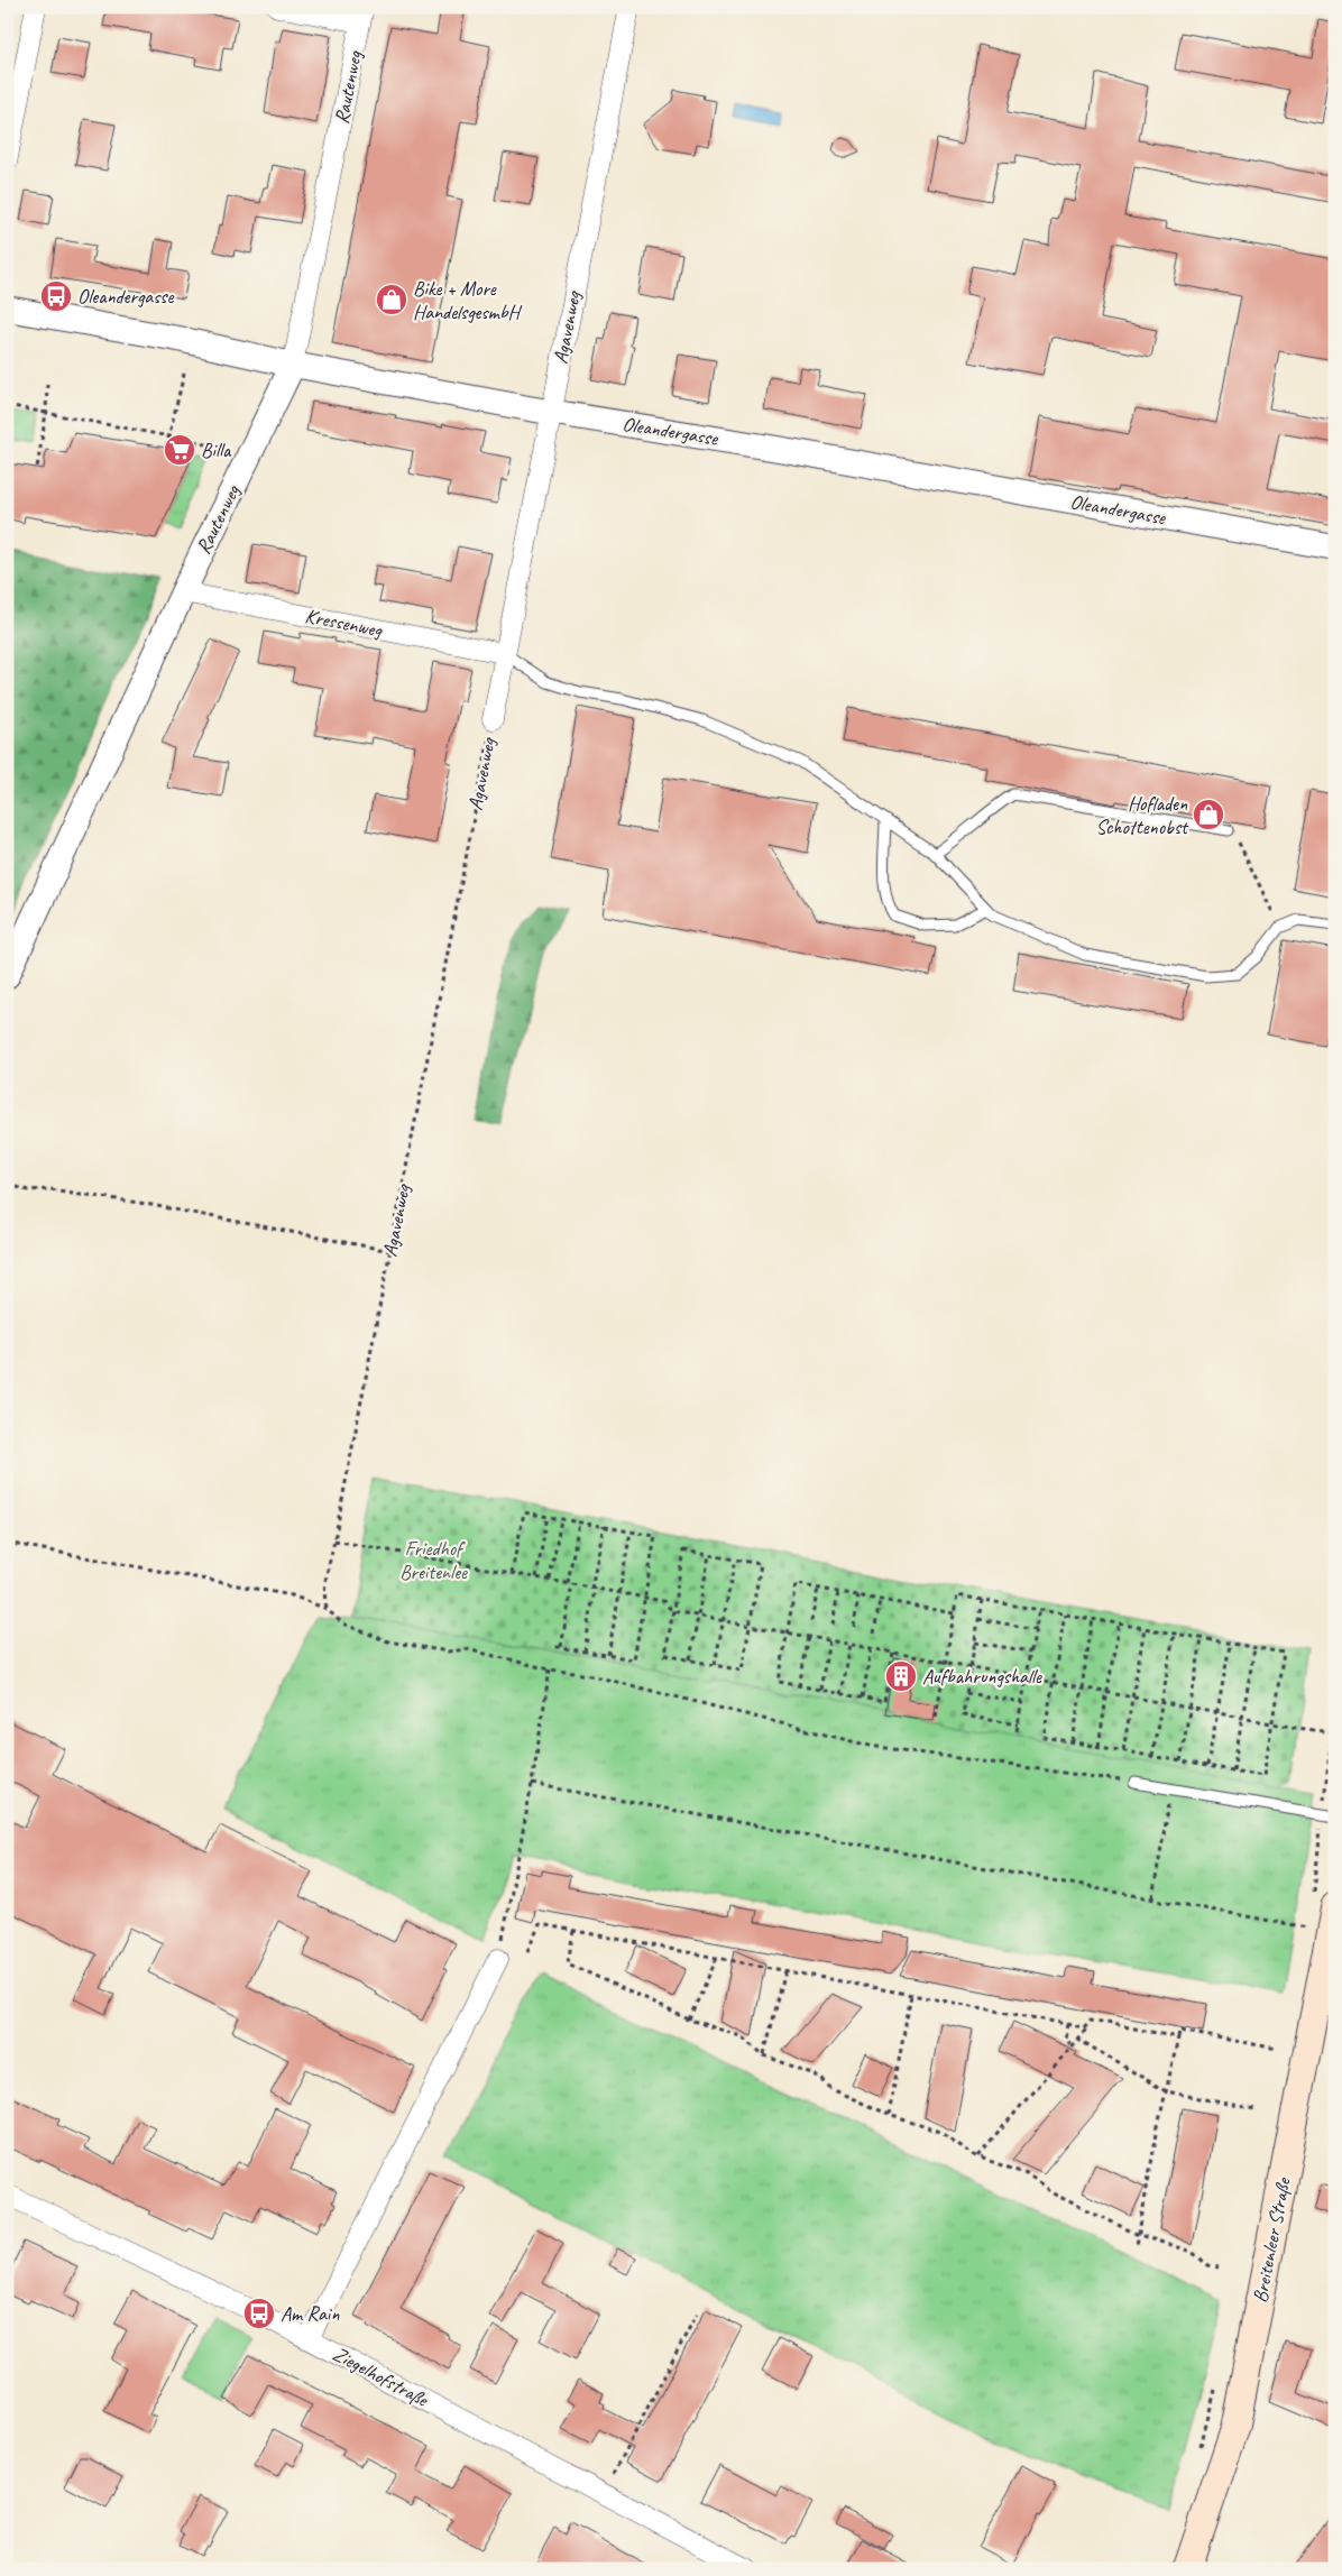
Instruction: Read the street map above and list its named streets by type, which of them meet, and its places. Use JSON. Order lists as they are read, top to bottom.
{
  "streets": {
    "main road": ["Breitenleer Straße"],
    "street": [
      "Rautenweg",
      "Agavenweg",
      "Oleandergasse",
      "Kressenweg",
      "Ziegelhofstraße"
    ]
  },
  "crossings": [
    ["Rautenweg", "Oleandergasse"],
    ["Rautenweg", "Kressenweg"],
    ["Agavenweg", "Oleandergasse"],
    ["Agavenweg", "Kressenweg"]
  ],
  "parks": ["Friedhof Breitenlee"],
  "places": {
    "bus stop": ["Oleandergasse", "Am Rain"],
    "shop": ["Bike + More HandelsgesmbH", "Hofladen Schottenobst"],
    "supermarket": ["Billa"],
    "building": ["Aufbahrungshalle"]
  }
}
